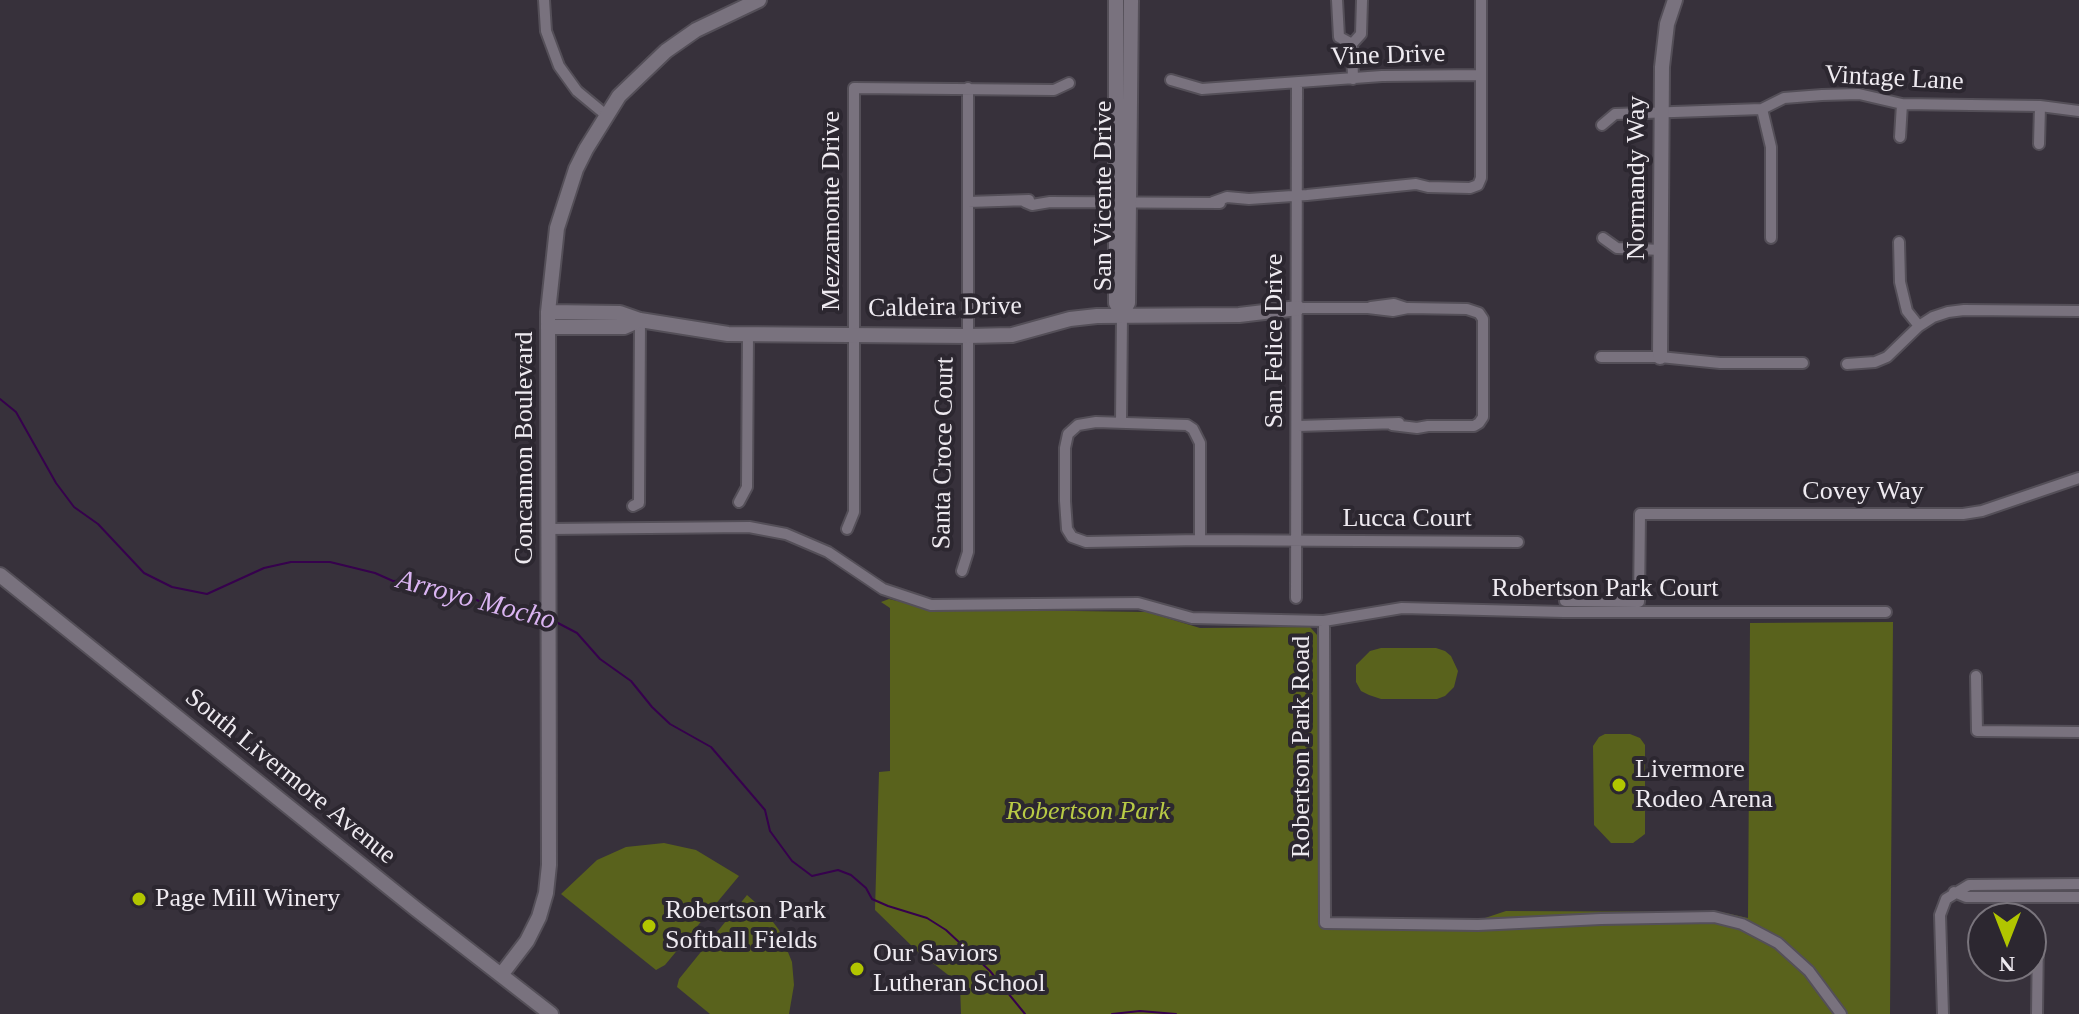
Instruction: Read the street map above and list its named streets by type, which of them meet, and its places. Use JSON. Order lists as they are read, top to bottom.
{
  "streets": {
    "main road": [
      "Normandy Way",
      "San Vicente Drive",
      "Caldeira Drive",
      "Concannon Boulevard",
      "South Livermore Avenue"
    ],
    "street": [
      "Vine Drive",
      "Vintage Lane",
      "Mezzamonte Drive",
      "San Felice Drive",
      "Santa Croce Court",
      "Covey Way",
      "Lucca Court",
      "Robertson Park Court",
      "Robertson Park Road"
    ]
  },
  "crossings": [
    ["Vine Drive", "San Felice Drive"],
    ["Vintage Lane", "Normandy Way"],
    ["San Vicente Drive", "Caldeira Drive"],
    ["Mezzamonte Drive", "Caldeira Drive"],
    ["Mezzamonte Drive", "Santa Croce Court"],
    ["Caldeira Drive", "San Felice Drive"],
    ["Caldeira Drive", "Concannon Boulevard"],
    ["Caldeira Drive", "Santa Croce Court"],
    ["San Felice Drive", "Lucca Court"],
    ["Concannon Boulevard", "Robertson Park Road"],
    ["Concannon Boulevard", "South Livermore Avenue"],
    ["Robertson Park Court", "Robertson Park Road"]
  ],
  "water": ["Arroyo Mocho"],
  "parks": ["Robertson Park"],
  "places": [
    "Livermore Rodeo Arena",
    "Page Mill Winery",
    "Robertson Park Softball Fields",
    "Our Saviors Lutheran School"
  ],
  "north": "bottom"
}
